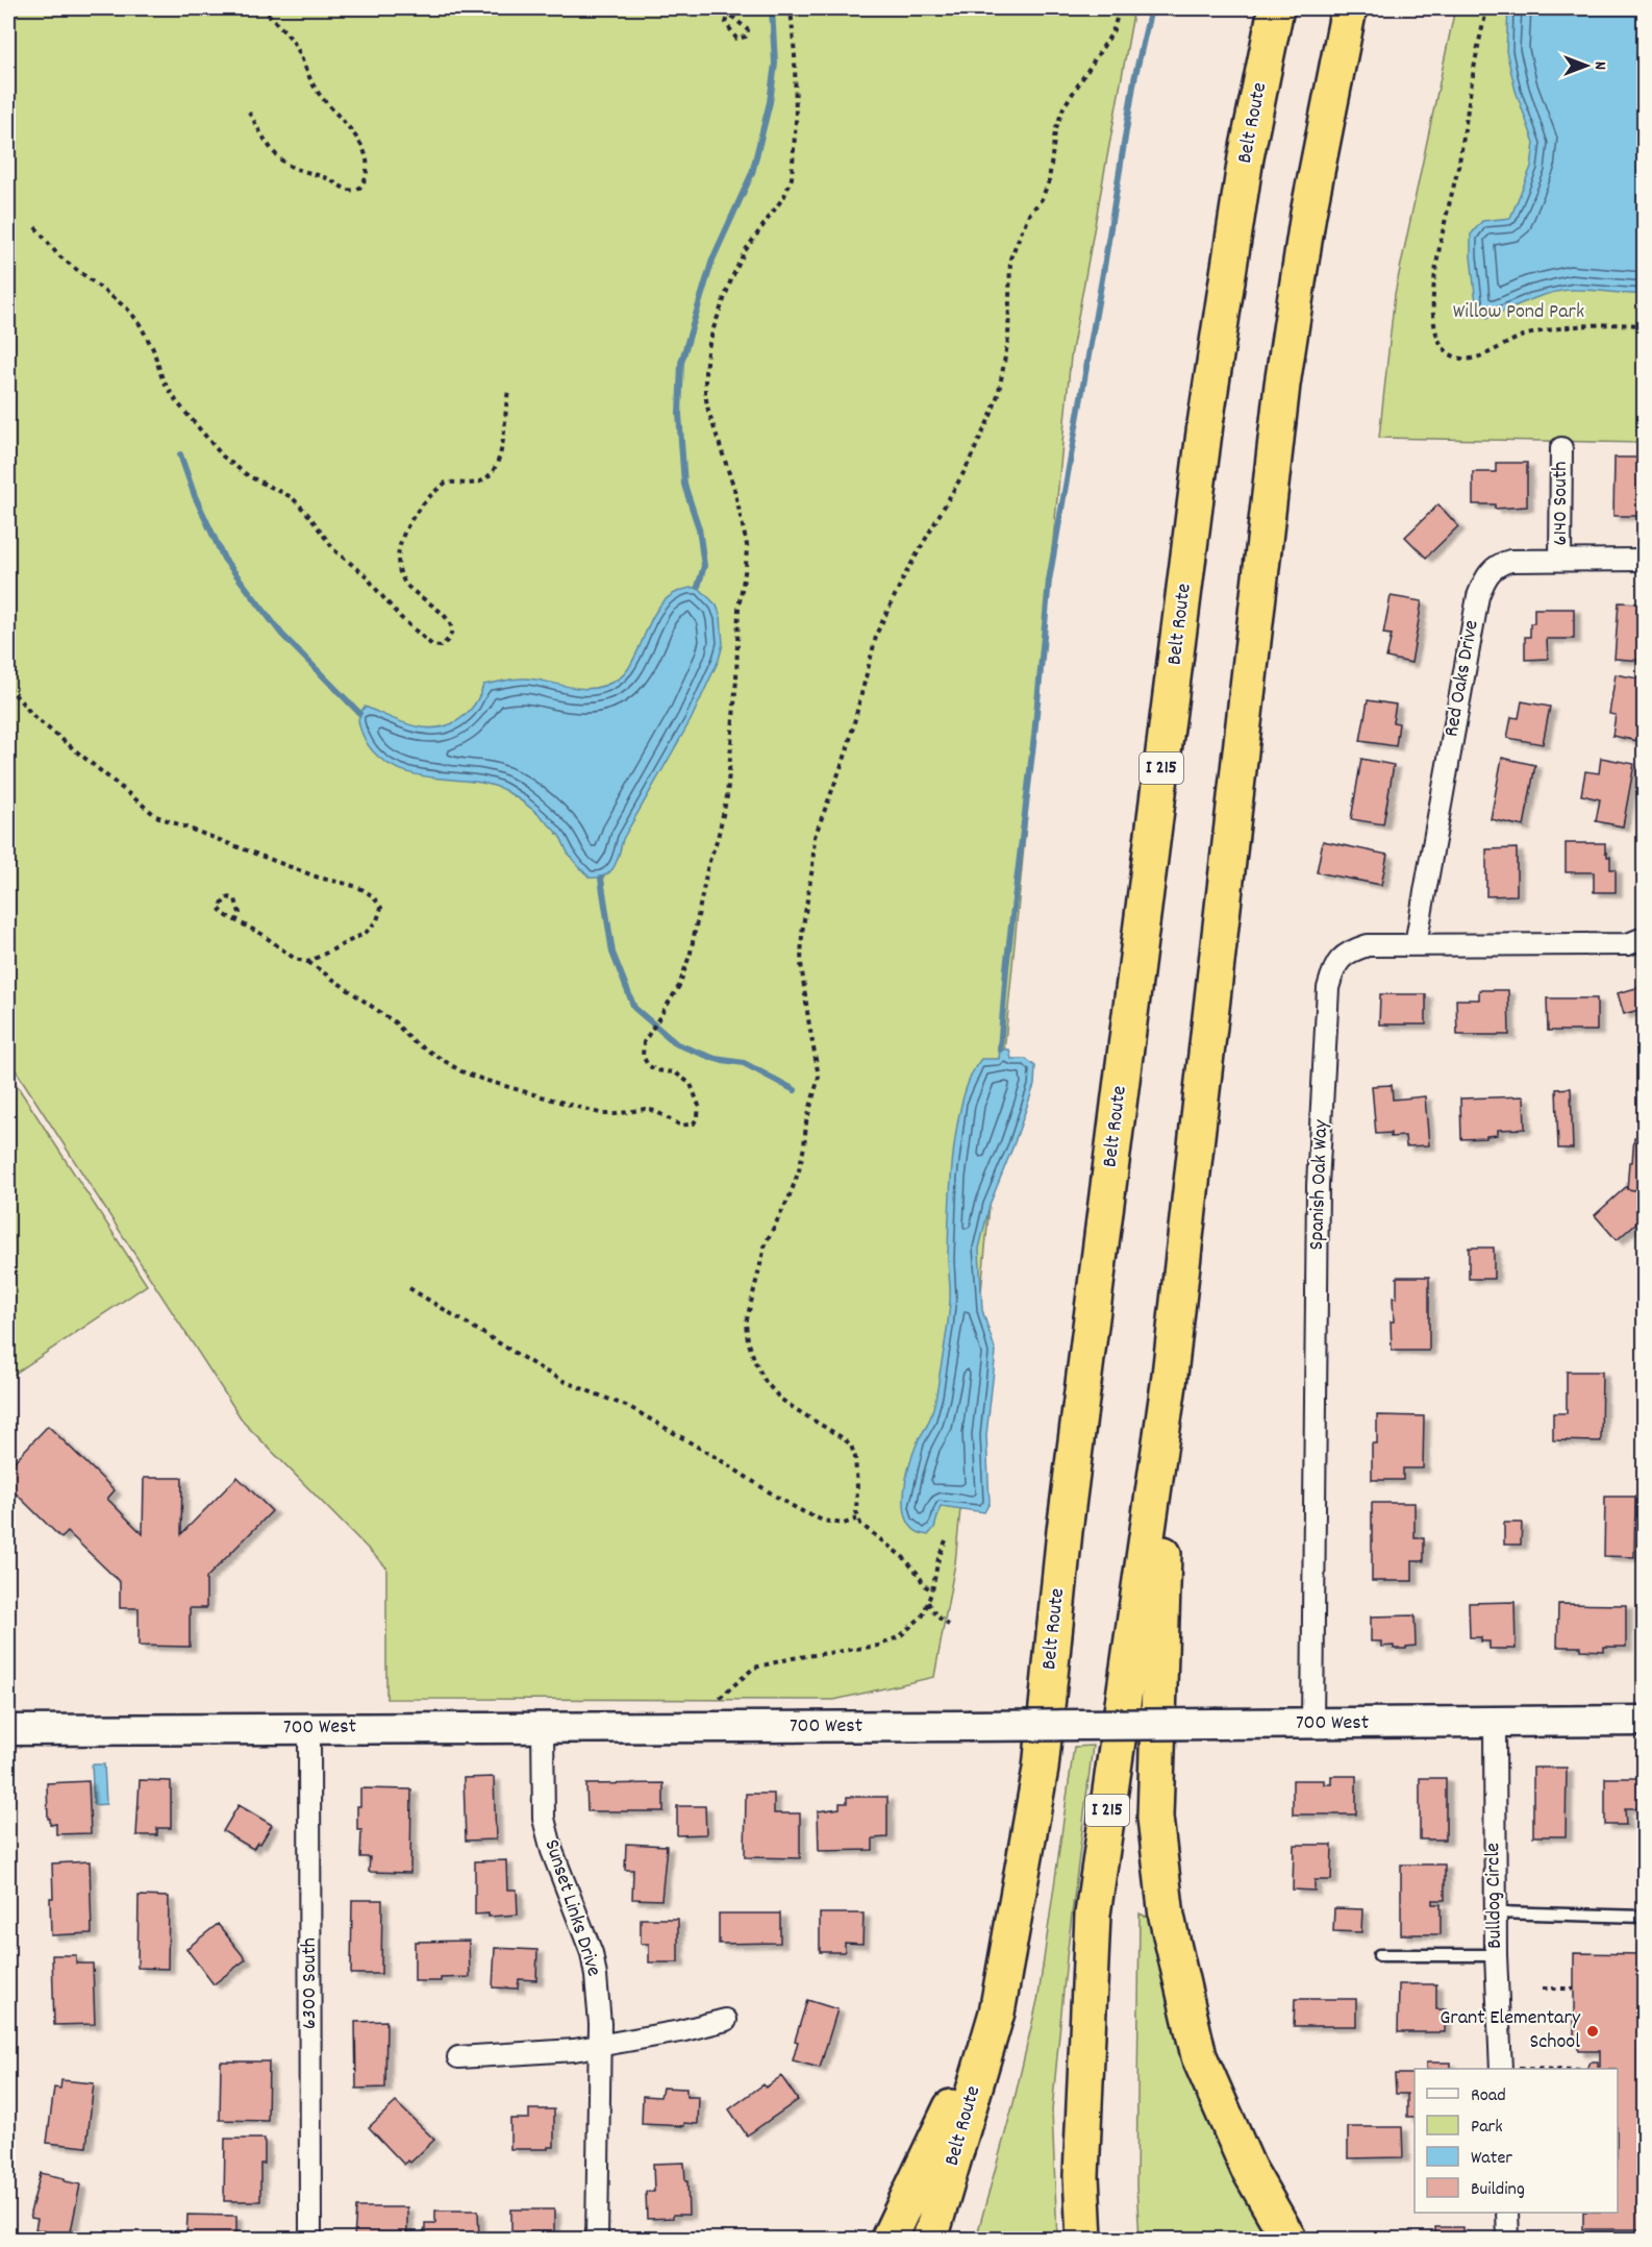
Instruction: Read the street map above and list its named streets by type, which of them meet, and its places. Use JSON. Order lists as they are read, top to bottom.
{
  "streets": {
    "highway": ["Belt Route", "I 215"],
    "main road": ["700 West"],
    "street": [
      "6140 South",
      "Red Oaks Drive",
      "Spanish Oak Way",
      "Bulldog Circle",
      "Sunset Links Drive",
      "6300 South"
    ]
  },
  "crossings": [
    ["6140 South", "Red Oaks Drive"],
    ["Red Oaks Drive", "Spanish Oak Way"],
    ["Spanish Oak Way", "700 West"],
    ["700 West", "Bulldog Circle"],
    ["700 West", "Sunset Links Drive"],
    ["700 West", "6300 South"]
  ],
  "parks": ["Willow Pond Park"],
  "places": ["Grant Elementary School"],
  "legend": [
    "Road",
    "Park",
    "Water",
    "Building"
  ],
  "north": "right"
}
